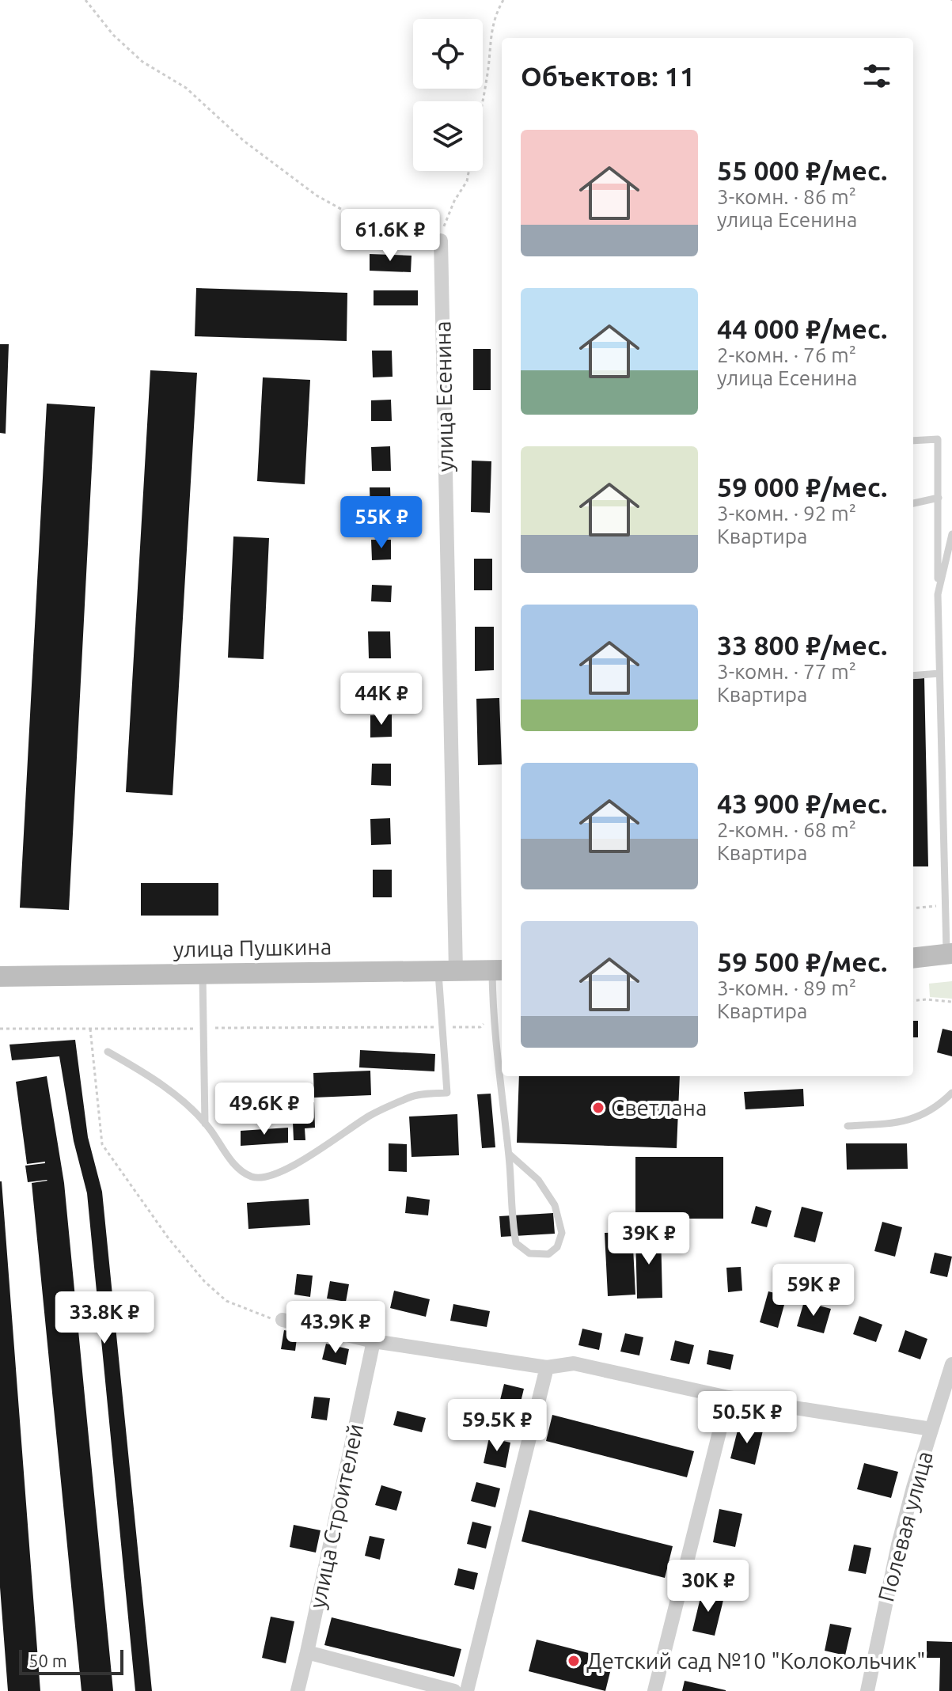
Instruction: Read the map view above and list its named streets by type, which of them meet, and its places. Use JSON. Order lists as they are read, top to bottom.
{
  "streets": {
    "main road": ["улица Пушкина"],
    "street": ["улица Есенина", "улица Строителей", "Полевая улица"]
  },
  "crossings": [
    ["улица Есенина", "улица Пушкина"]
  ],
  "places": ["Светлана", "Детский сад №10 \"Колокольчик\""],
  "scale_bar": "50 m",
  "page": {
    "heading": "Объектов: 11",
    "list": [
      {
        "name": "55 000 ₽/мес.",
        "note": "3-комн. · 86 m² · улица Есенина"
      },
      {
        "name": "44 000 ₽/мес.",
        "note": "2-комн. · 76 m² · улица Есенина"
      },
      {
        "name": "59 000 ₽/мес.",
        "note": "3-комн. · 92 m² · Квартира"
      },
      {
        "name": "33 800 ₽/мес.",
        "note": "3-комн. · 77 m² · Квартира"
      },
      {
        "name": "43 900 ₽/мес.",
        "note": "2-комн. · 68 m² · Квартира"
      },
      {
        "name": "59 500 ₽/мес.",
        "note": "3-комн. · 89 m² · Квартира"
      }
    ],
    "price": [
      "61.6K ₽",
      "55K ₽",
      "44K ₽",
      "49.6K ₽",
      "39K ₽",
      "59K ₽",
      "33.8K ₽",
      "43.9K ₽",
      "50.5K ₽",
      "59.5K ₽",
      "30K ₽"
    ],
    "scale": "50 m"
  }
}
